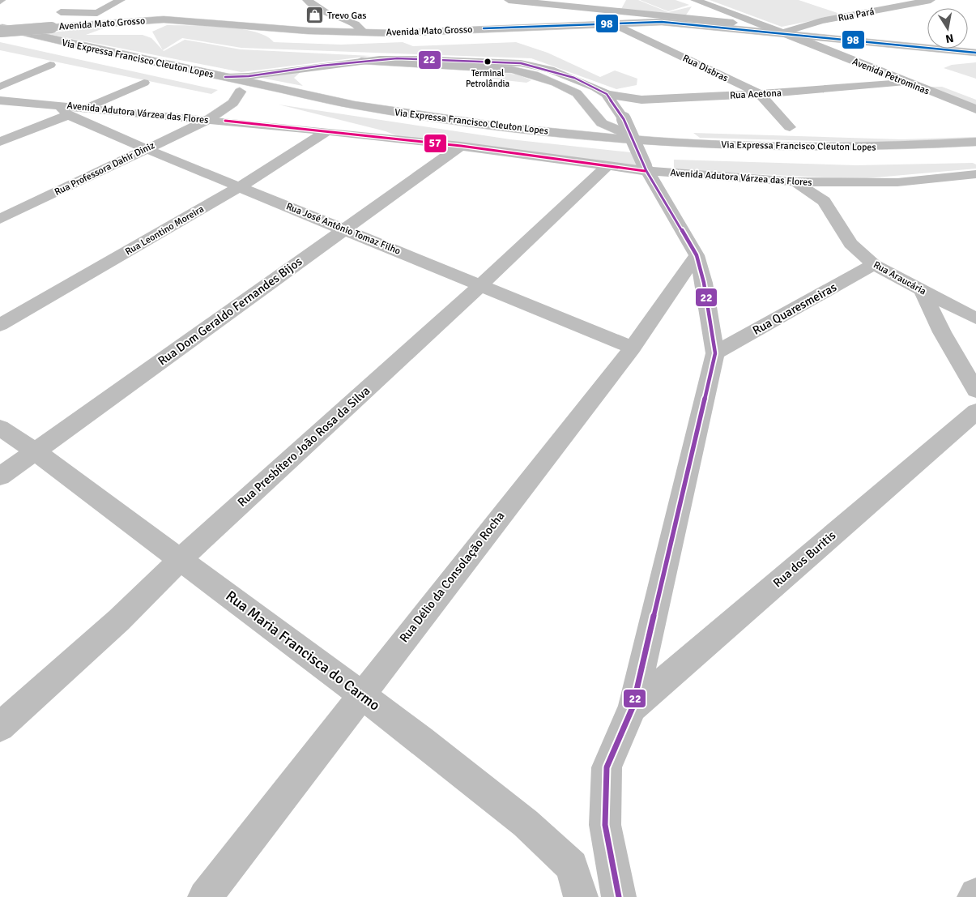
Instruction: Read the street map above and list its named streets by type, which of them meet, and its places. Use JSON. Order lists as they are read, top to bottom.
{
  "streets": {
    "main road": [
      "Rua Pará",
      "Avenida Mato Grosso",
      "Via Expressa Francisco Cleuton Lopes",
      "Rua Disbras",
      "Avenida Petrominas",
      "Rua Acetona",
      "Avenida Adutora Várzea das Flores",
      "Rua Professora Dahir Diniz",
      "Rua José Antônio Tomaz Filho",
      "Rua Leontino Moreira",
      "Rua Araucária",
      "Rua Quaresmeiras",
      "Rua Dom Geraldo Fernandes Bijos",
      "Rua Presbítero João Rosa da Silva",
      "Rua dos Buritis",
      "Rua Délio da Consolação Rocha",
      "Rua Maria Francisca do Carmo"
    ]
  },
  "crossings": [
    ["Rua Pará", "Avenida Mato Grosso"],
    ["Rua Pará", "Avenida Petrominas"],
    ["Avenida Mato Grosso", "Rua Disbras"],
    ["Avenida Mato Grosso", "Avenida Petrominas"],
    ["Via Expressa Francisco Cleuton Lopes", "Rua Professora Dahir Diniz"],
    ["Rua Disbras", "Rua Acetona"],
    ["Avenida Petrominas", "Rua Acetona"],
    ["Avenida Adutora Várzea das Flores", "Rua Professora Dahir Diniz"],
    ["Avenida Adutora Várzea das Flores", "Rua José Antônio Tomaz Filho"],
    ["Avenida Adutora Várzea das Flores", "Rua Leontino Moreira"],
    ["Avenida Adutora Várzea das Flores", "Rua Araucária"],
    ["Avenida Adutora Várzea das Flores", "Rua Dom Geraldo Fernandes Bijos"],
    ["Avenida Adutora Várzea das Flores", "Rua Presbítero João Rosa da Silva"],
    ["Rua Professora Dahir Diniz", "Rua José Antônio Tomaz Filho"],
    ["Rua José Antônio Tomaz Filho", "Rua Leontino Moreira"],
    ["Rua José Antônio Tomaz Filho", "Rua Dom Geraldo Fernandes Bijos"],
    ["Rua José Antônio Tomaz Filho", "Rua Presbítero João Rosa da Silva"],
    ["Rua José Antônio Tomaz Filho", "Rua Délio da Consolação Rocha"],
    ["Rua Araucária", "Rua Quaresmeiras"],
    ["Rua Dom Geraldo Fernandes Bijos", "Rua Maria Francisca do Carmo"],
    ["Rua Presbítero João Rosa da Silva", "Rua Maria Francisca do Carmo"],
    ["Rua Délio da Consolação Rocha", "Rua Maria Francisca do Carmo"]
  ],
  "places": {
    "shop": ["Trevo Gas"],
    "other": ["Terminal Petrolândia"]
  },
  "lines": ["transit line 98", "transit line 22", "transit line 57"],
  "north": "bottom"
}
